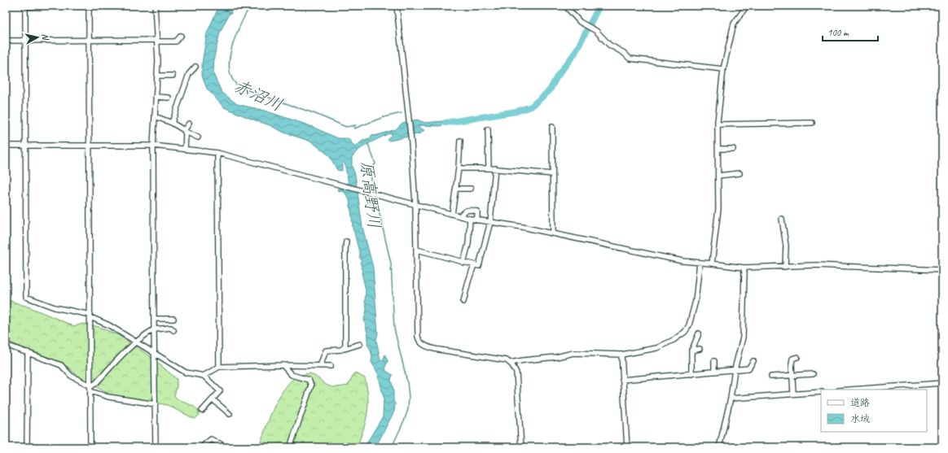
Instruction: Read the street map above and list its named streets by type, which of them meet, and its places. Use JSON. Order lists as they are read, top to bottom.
{
  "water": ["赤沼川", "原高野川"],
  "legend": ["道路", "水域"],
  "scale_bar": "100 m",
  "north": "right"
}
